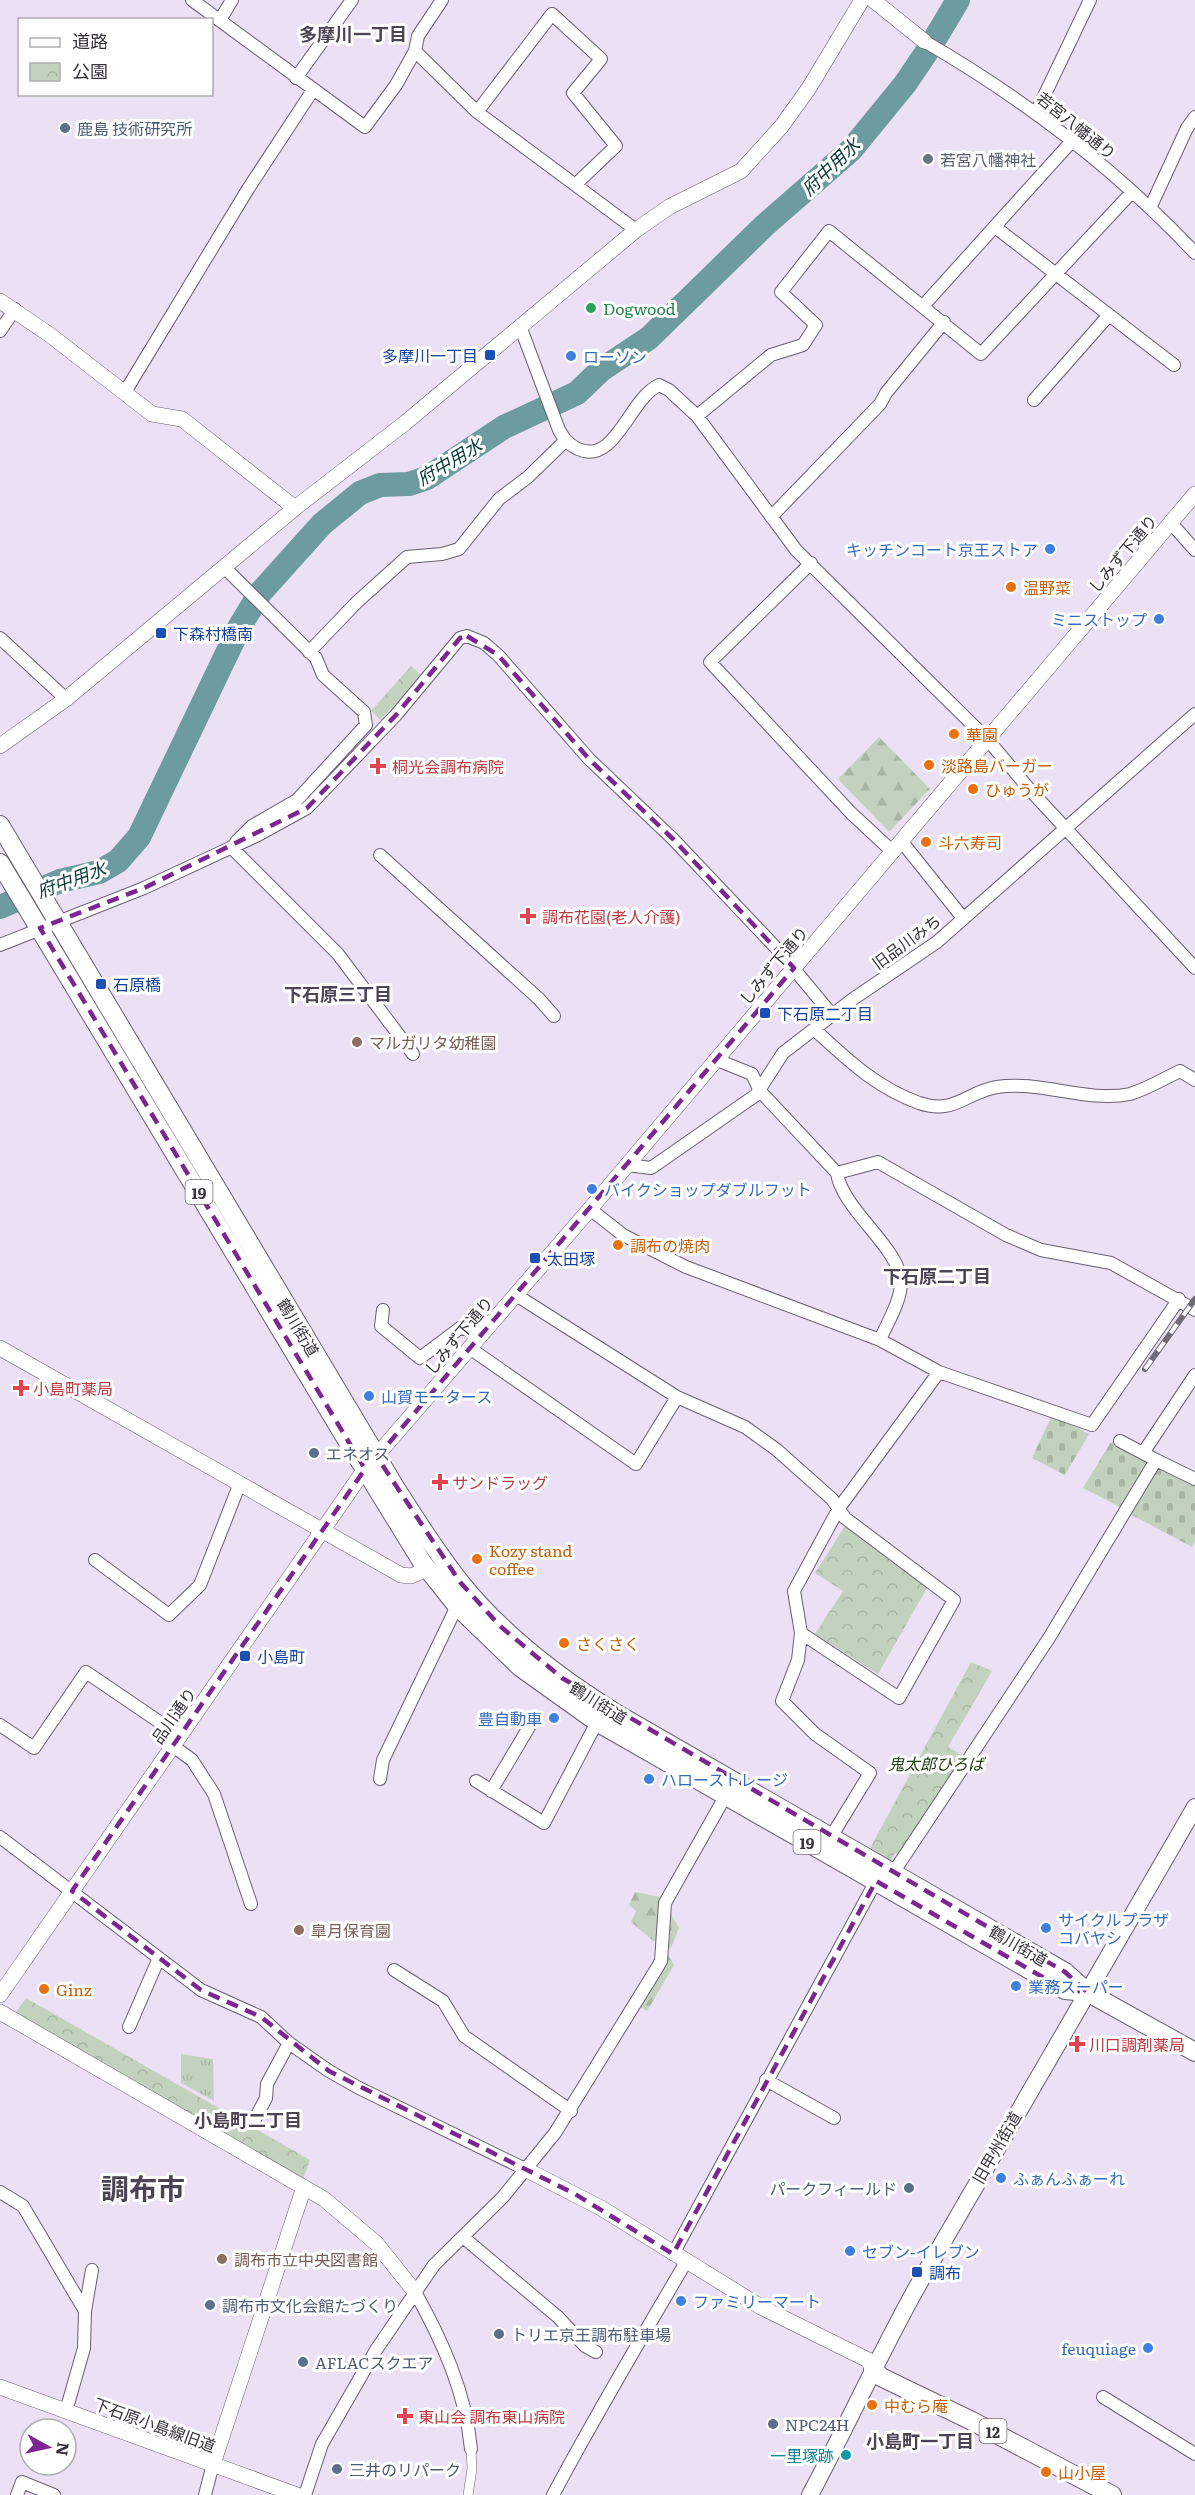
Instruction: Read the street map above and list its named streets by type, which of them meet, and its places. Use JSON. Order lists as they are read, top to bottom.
{
  "streets": {
    "main road": [
      "19",
      "鶴川街道",
      "旧甲州街道",
      "12"
    ],
    "street": [
      "若宮八幡通り",
      "しみず下通り",
      "旧品川みち",
      "品川通り",
      "下石原小島線旧道"
    ]
  },
  "crossings": [
    ["しみず下通り", "旧品川みち"],
    ["しみず下通り", "鶴川街道"],
    ["しみず下通り", "品川通り"],
    ["19", "鶴川街道"],
    ["19", "旧甲州街道"],
    ["鶴川街道", "品川通り"],
    ["鶴川街道", "旧甲州街道"],
    ["旧甲州街道", "12"]
  ],
  "districts": [
    "多摩川一丁目",
    "下石原三丁目",
    "下石原二丁目",
    "小島町二丁目",
    "調布市",
    "小島町一丁目"
  ],
  "water": ["府中用水"],
  "parks": ["鬼太郎ひろば"],
  "places": {
    "other": [
      "鹿島 技術研究所",
      "若宮八幡神社",
      "Dogwood",
      "ローソン",
      "キッチンコート京王ストア",
      "温野菜",
      "ミニストップ",
      "華園",
      "淡路島バーガー",
      "ひゅうが",
      "斗六寿司",
      "マルガリタ幼稚園",
      "バイクショップダブルフット",
      "調布の焼肉",
      "山賀モータース",
      "エネオス",
      "Kozy stand coffee",
      "さくさく",
      "豊自動車",
      "ハローストレージ",
      "サイクルプラザ コバヤシ",
      "皐月保育園",
      "業務スーパー",
      "Ginz",
      "ふぁんふぁーれ",
      "パークフィールド",
      "セブン-イレブン",
      "調布市立中央図書館",
      "ファミリーマート",
      "調布市文化会館たづくり",
      "トリエ京王調布駐車場",
      "feuquiage",
      "AFLACスクエア",
      "中むら庵",
      "NPC24H",
      "一里塚跡",
      "三井のリパーク",
      "山小屋"
    ],
    "transit": [
      "多摩川一丁目",
      "下森村橋南",
      "石原橋",
      "下石原二丁目",
      "太田塚",
      "小島町",
      "調布"
    ],
    "health": [
      "桐光会調布病院",
      "調布花園(老人介護)",
      "小島町薬局",
      "サンドラッグ",
      "川口調剤薬局",
      "東山会 調布東山病院"
    ]
  },
  "legend": ["道路", "公園"],
  "north": "right"
}
